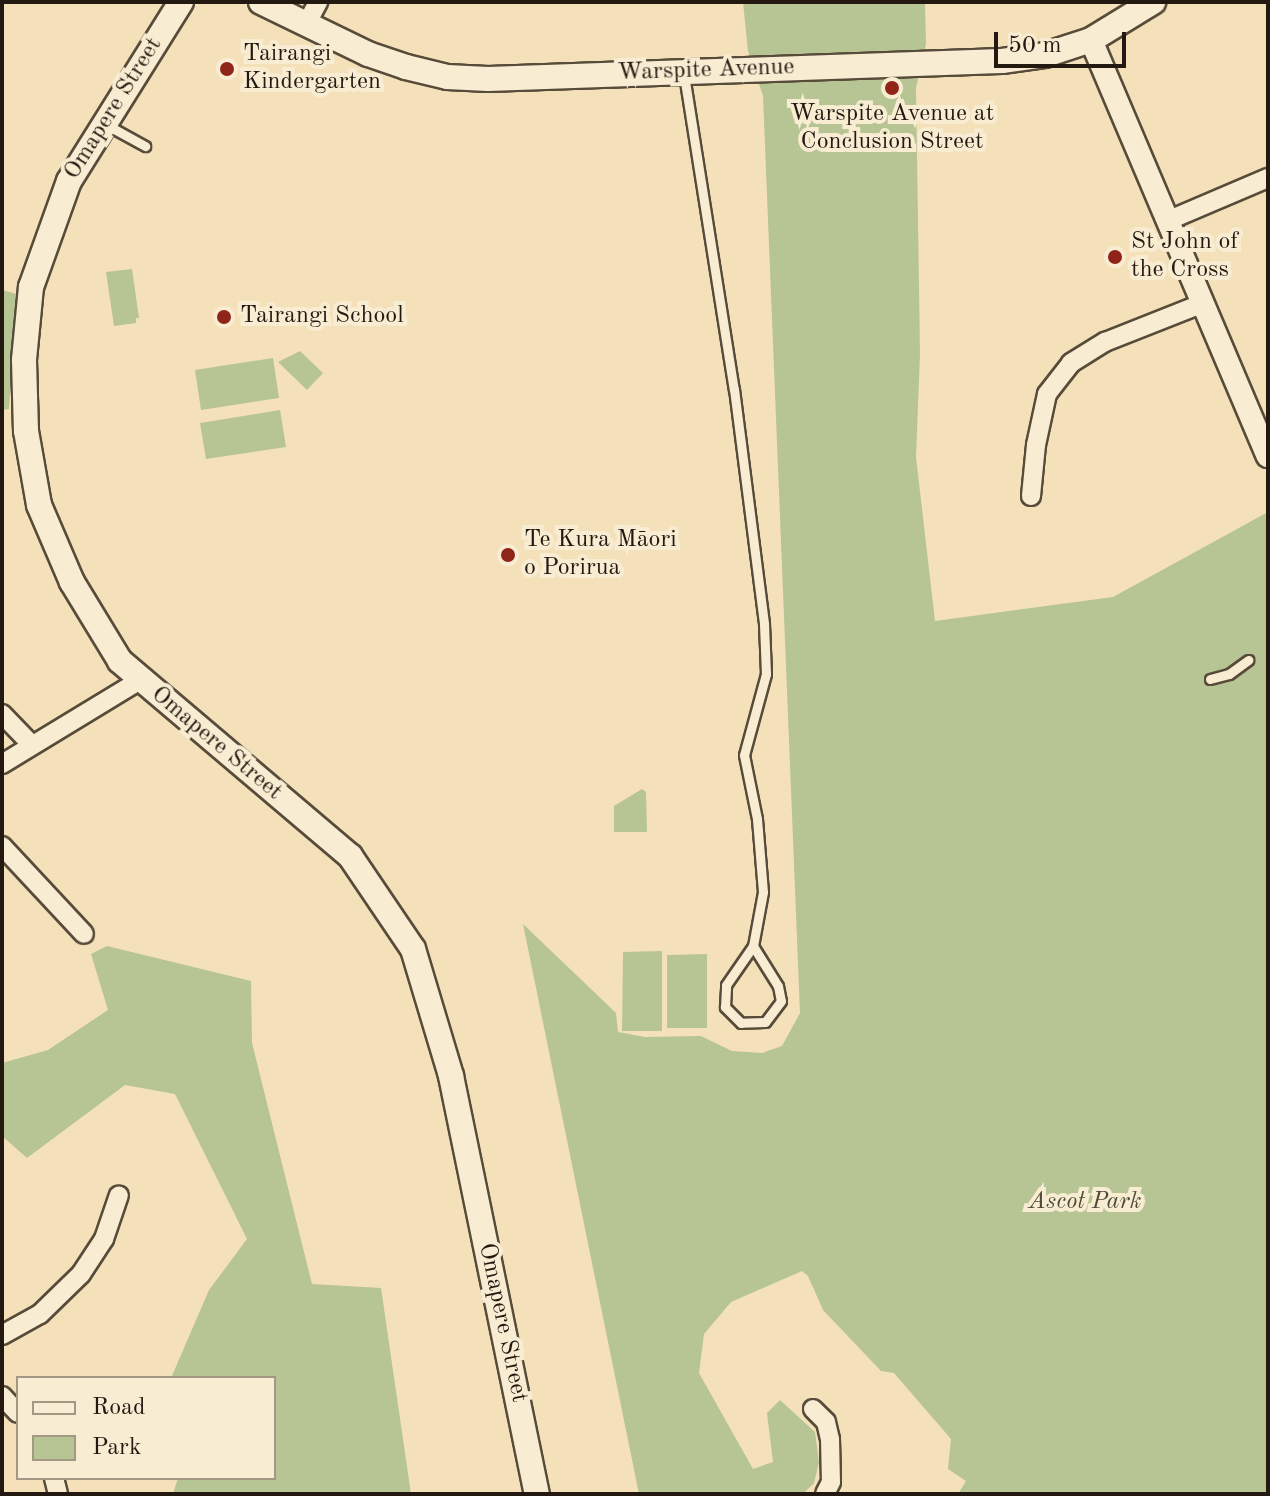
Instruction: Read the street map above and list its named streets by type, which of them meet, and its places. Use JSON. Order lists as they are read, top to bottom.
{
  "streets": {
    "main road": ["Warspite Avenue", "Omapere Street"]
  },
  "parks": ["Ascot Park"],
  "places": [
    "Tairangi Kindergarten",
    "Warspite Avenue at Conclusion Street",
    "St John of the Cross",
    "Tairangi School",
    "Te Kura Māori o Porirua"
  ],
  "legend": ["Road", "Park"],
  "scale_bar": "50 m"
}
